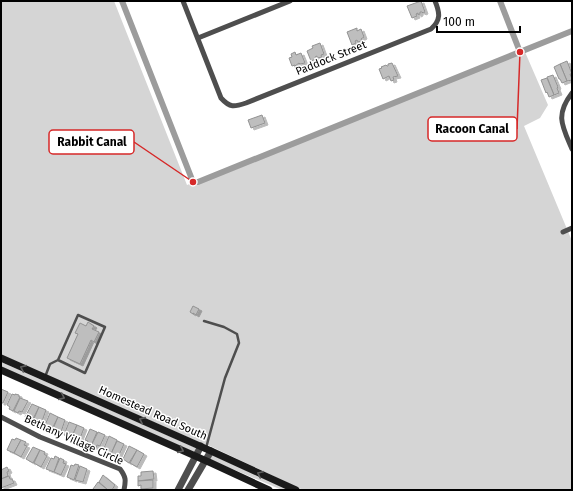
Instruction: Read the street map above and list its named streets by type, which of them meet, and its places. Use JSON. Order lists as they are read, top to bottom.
{
  "streets": {
    "main road": ["Homestead Road South"],
    "street": ["Paddock Street", "Bethany Village Circle"]
  },
  "places": ["Racoon Canal", "Rabbit Canal"],
  "scale_bar": "100 m"
}
